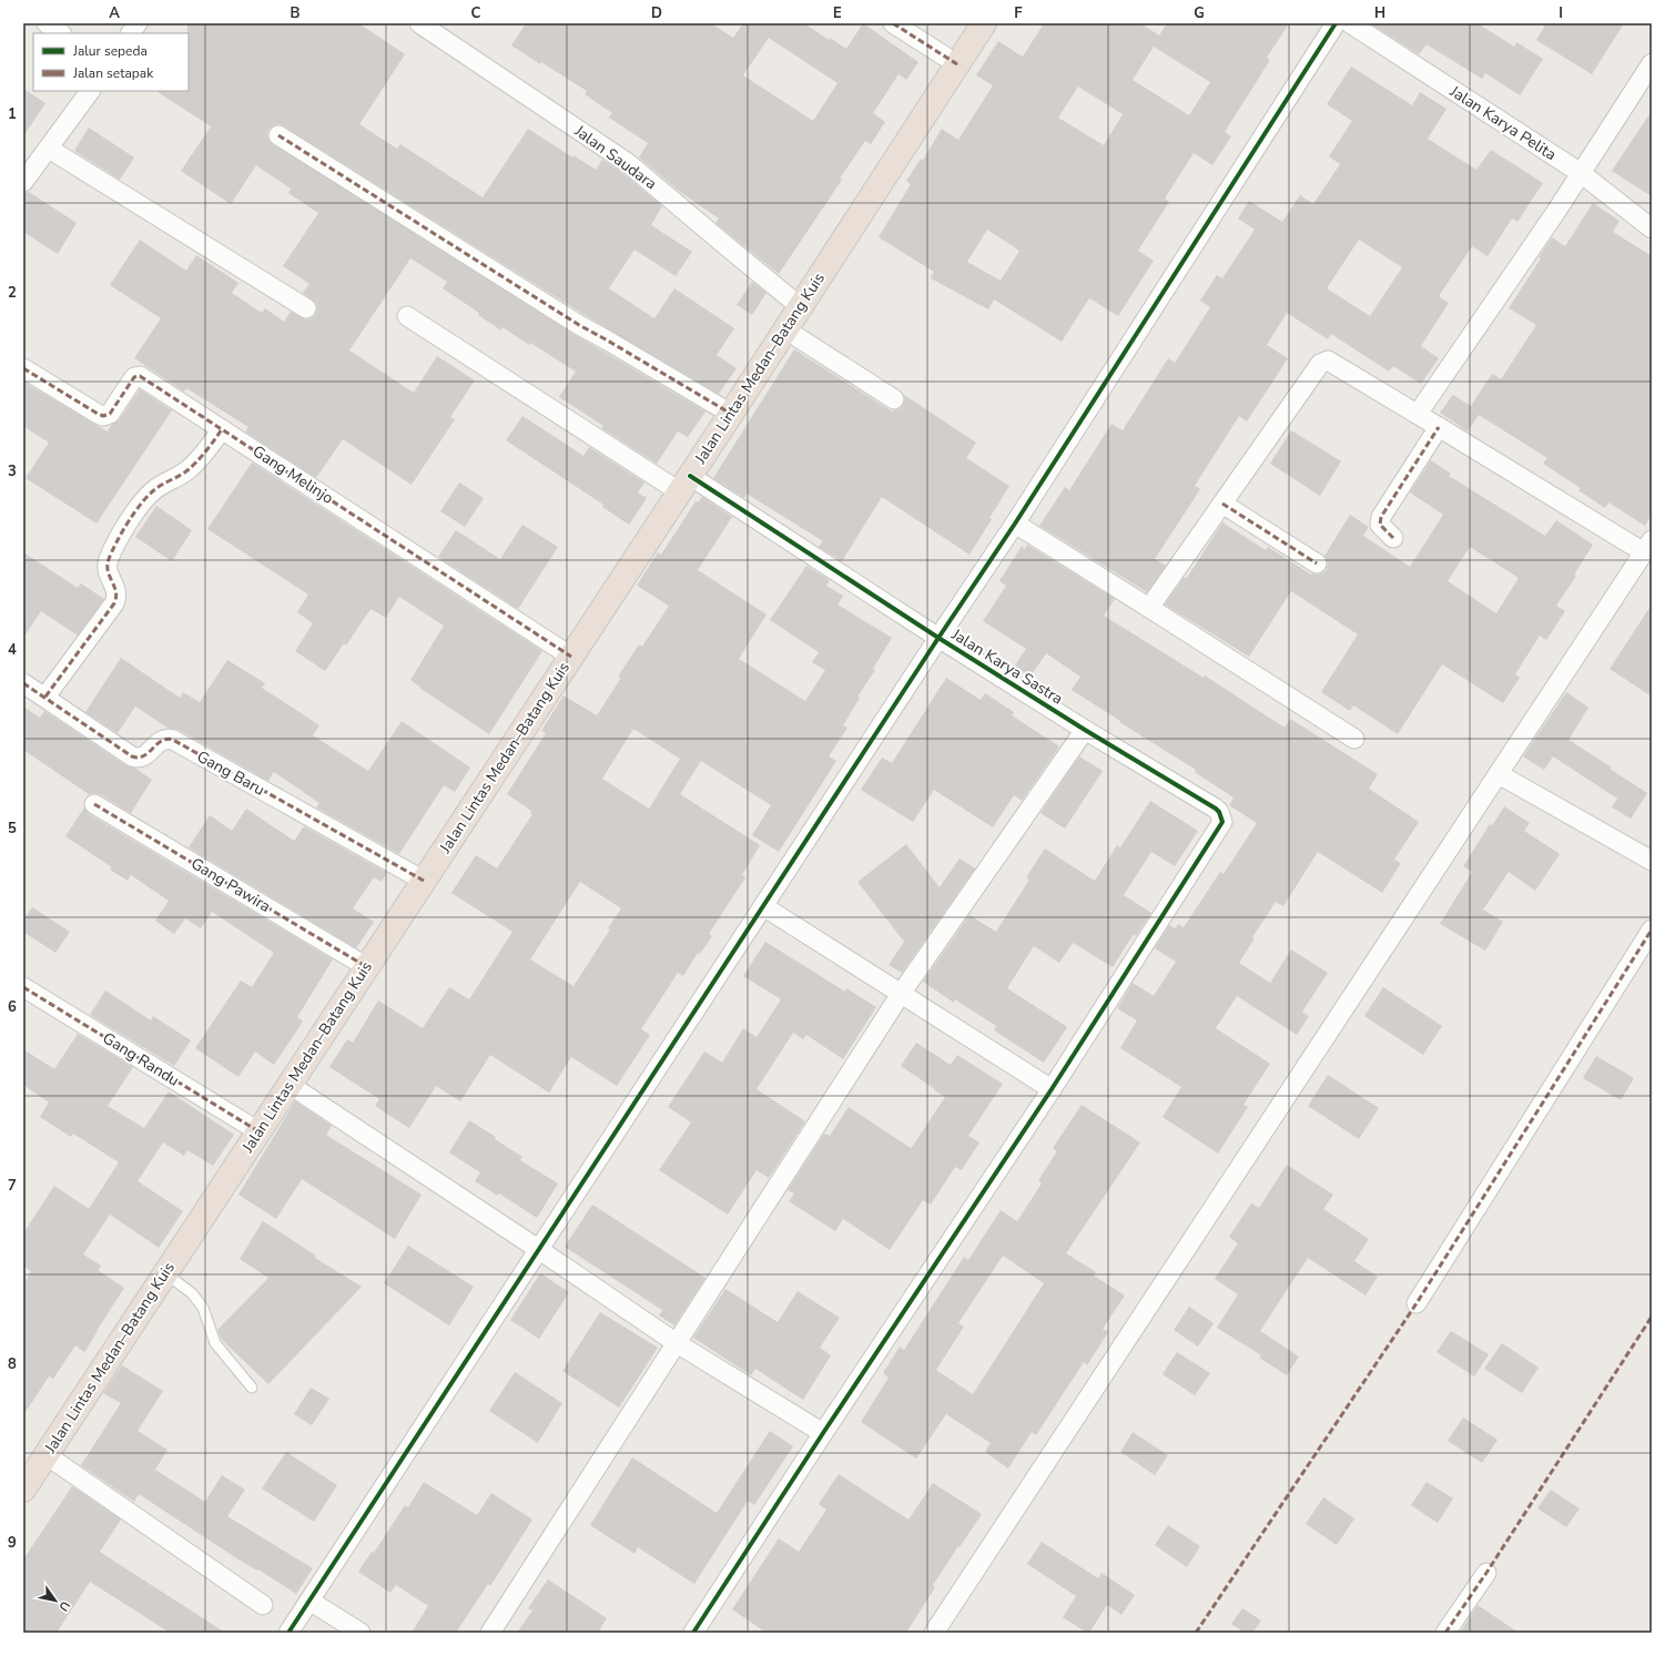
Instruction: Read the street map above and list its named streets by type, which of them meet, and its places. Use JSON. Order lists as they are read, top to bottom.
{
  "streets": {
    "highway": ["Jalan Lintas Medan–Batang Kuis"],
    "street": [
      "Jalan Karya Pelita",
      "Jalan Saudara",
      "Gang Melinjo",
      "Jalan Karya Sastra",
      "Gang Baru",
      "Gang Pawira",
      "Gang Randu"
    ]
  },
  "crossings": [
    ["Jalan Saudara", "Jalan Lintas Medan–Batang Kuis"],
    ["Jalan Lintas Medan–Batang Kuis", "Gang Melinjo"],
    ["Jalan Lintas Medan–Batang Kuis", "Jalan Karya Sastra"],
    ["Jalan Lintas Medan–Batang Kuis", "Gang Baru"],
    ["Jalan Lintas Medan–Batang Kuis", "Gang Pawira"],
    ["Jalan Lintas Medan–Batang Kuis", "Gang Randu"]
  ],
  "legend": ["Jalur sepeda", "Jalan setapak"],
  "north": "bottom right",
  "grid": {
    "columns": [
      "A",
      "B",
      "C",
      "D",
      "E",
      "F",
      "G",
      "H",
      "I"
    ],
    "rows": [
      "1",
      "2",
      "3",
      "4",
      "5",
      "6",
      "7",
      "8",
      "9"
    ]
  }
}
